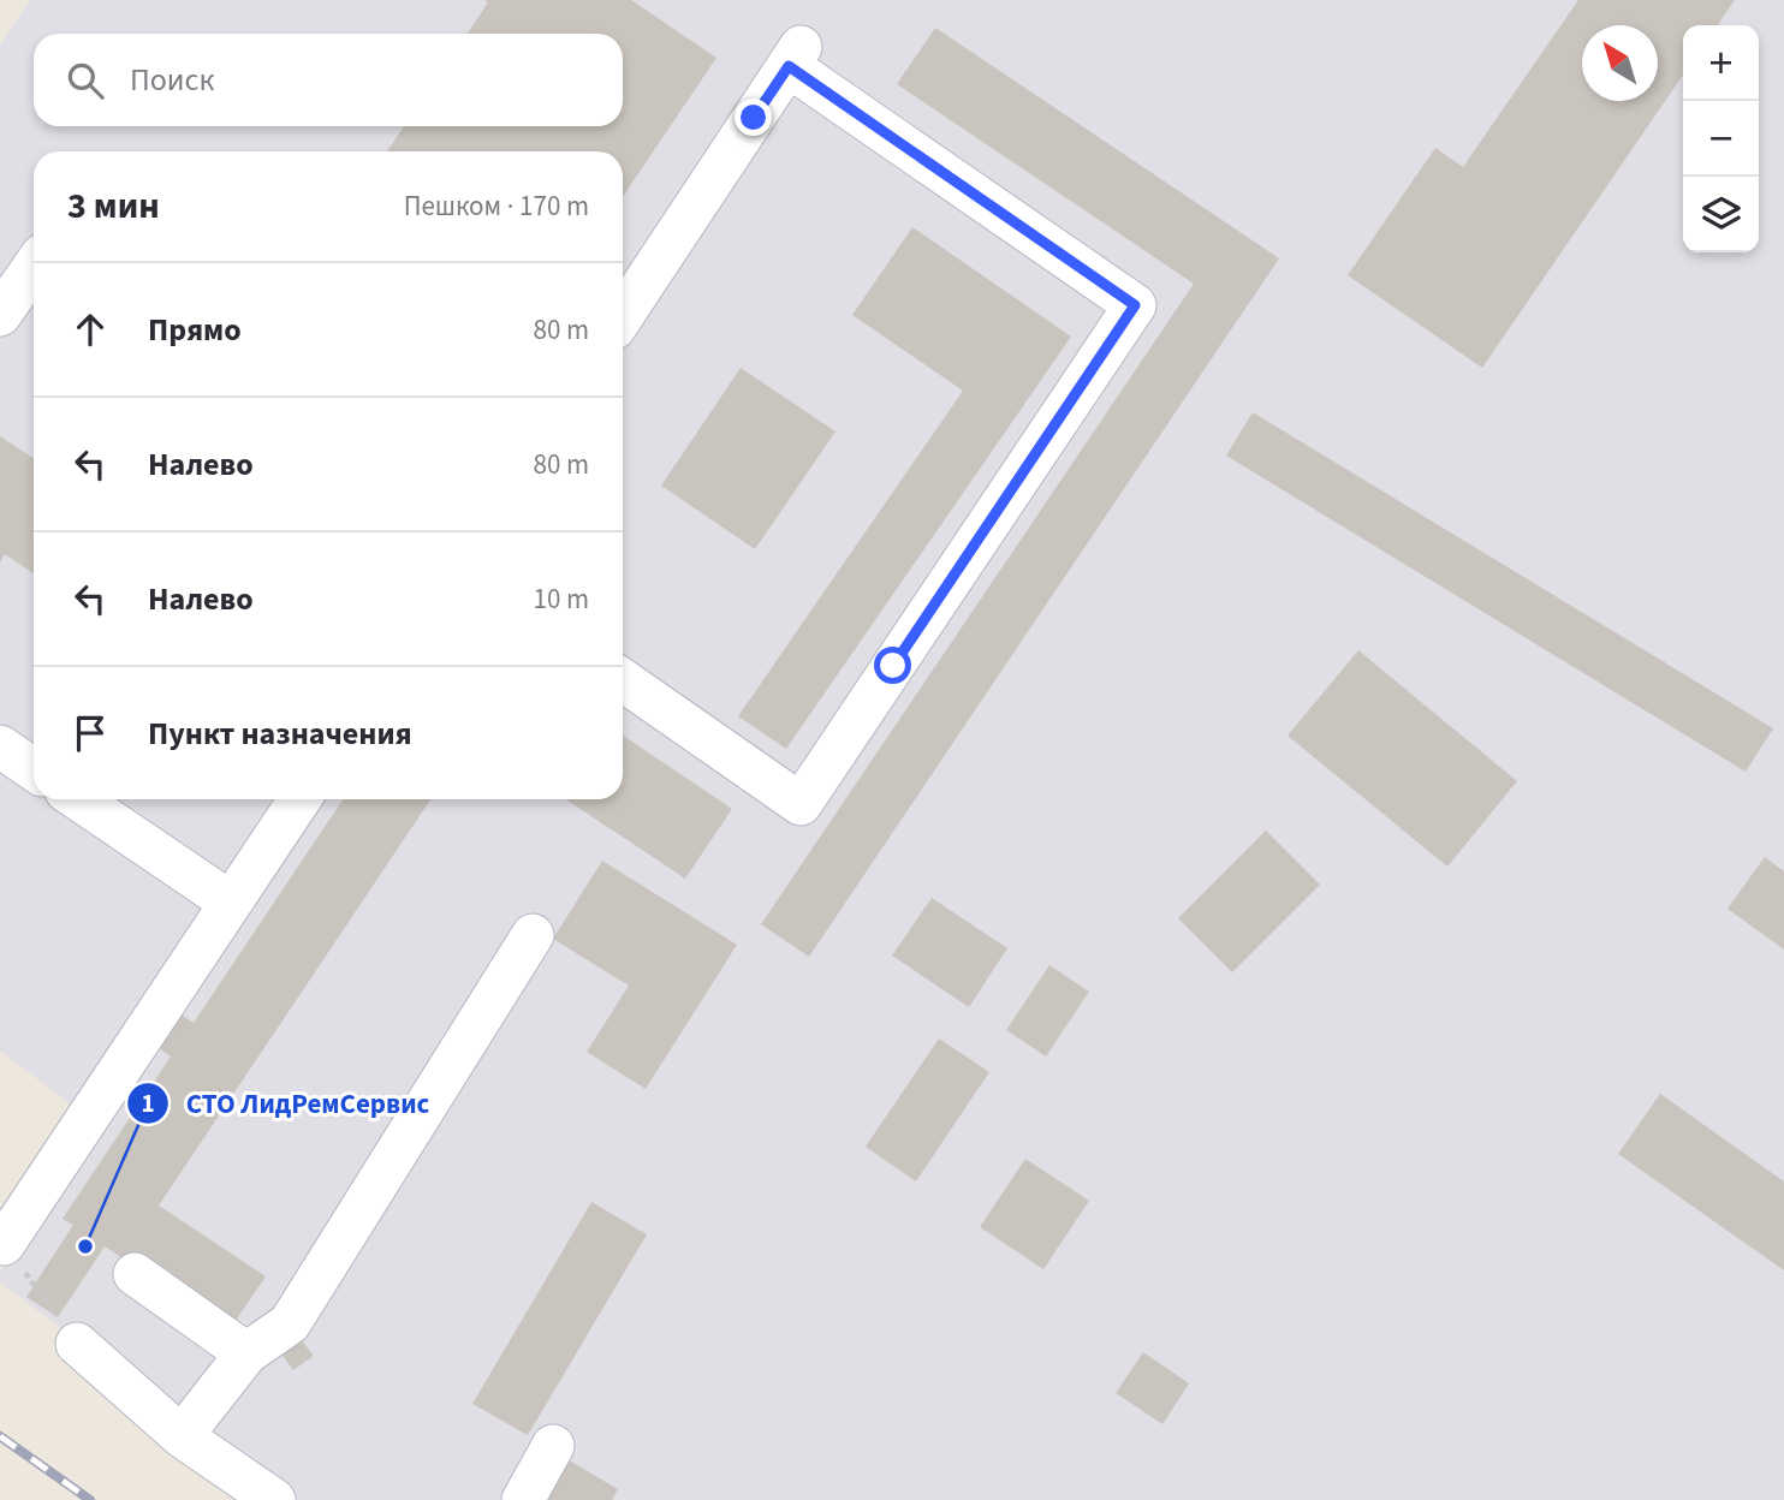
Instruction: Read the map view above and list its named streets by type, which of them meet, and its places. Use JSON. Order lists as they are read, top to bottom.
{
  "places": ["СТО ЛидРемСервис"],
  "north": "top left",
  "page": {
    "map_buttons": ["+", "−"],
    "search": "Поиск",
    "heading": ["3 мин", "Пешком · 170 m"],
    "list": [
      ["Прямо", "80 m"],
      ["Налево", "80 m"],
      ["Налево", "10 m"],
      "Пункт назначения"
    ]
  }
}
